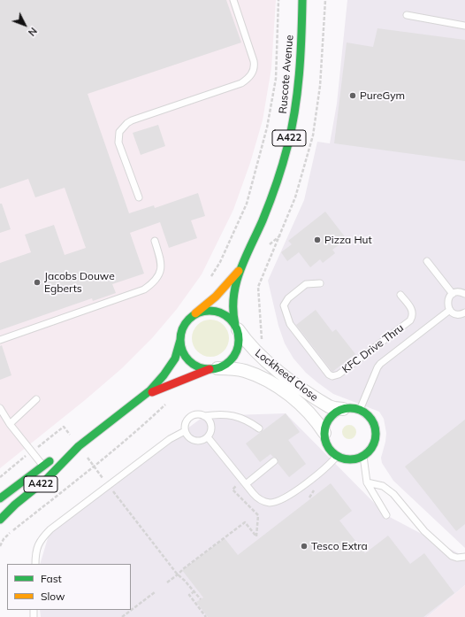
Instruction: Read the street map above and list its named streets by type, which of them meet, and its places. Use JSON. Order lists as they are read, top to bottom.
{
  "streets": {
    "main road": ["Ruscote Avenue", "A422"],
    "street": ["Lockheed Close"],
    "lane": ["KFC Drive Thru"]
  },
  "crossings": [
    ["Ruscote Avenue", "A422"],
    ["Ruscote Avenue", "Lockheed Close"],
    ["A422", "Lockheed Close"]
  ],
  "places": [
    "PureGym",
    "Pizza Hut",
    "Jacobs Douwe Egberts",
    "Tesco Extra"
  ],
  "legend": ["Fast", "Slow"],
  "north": "bottom right"
}
